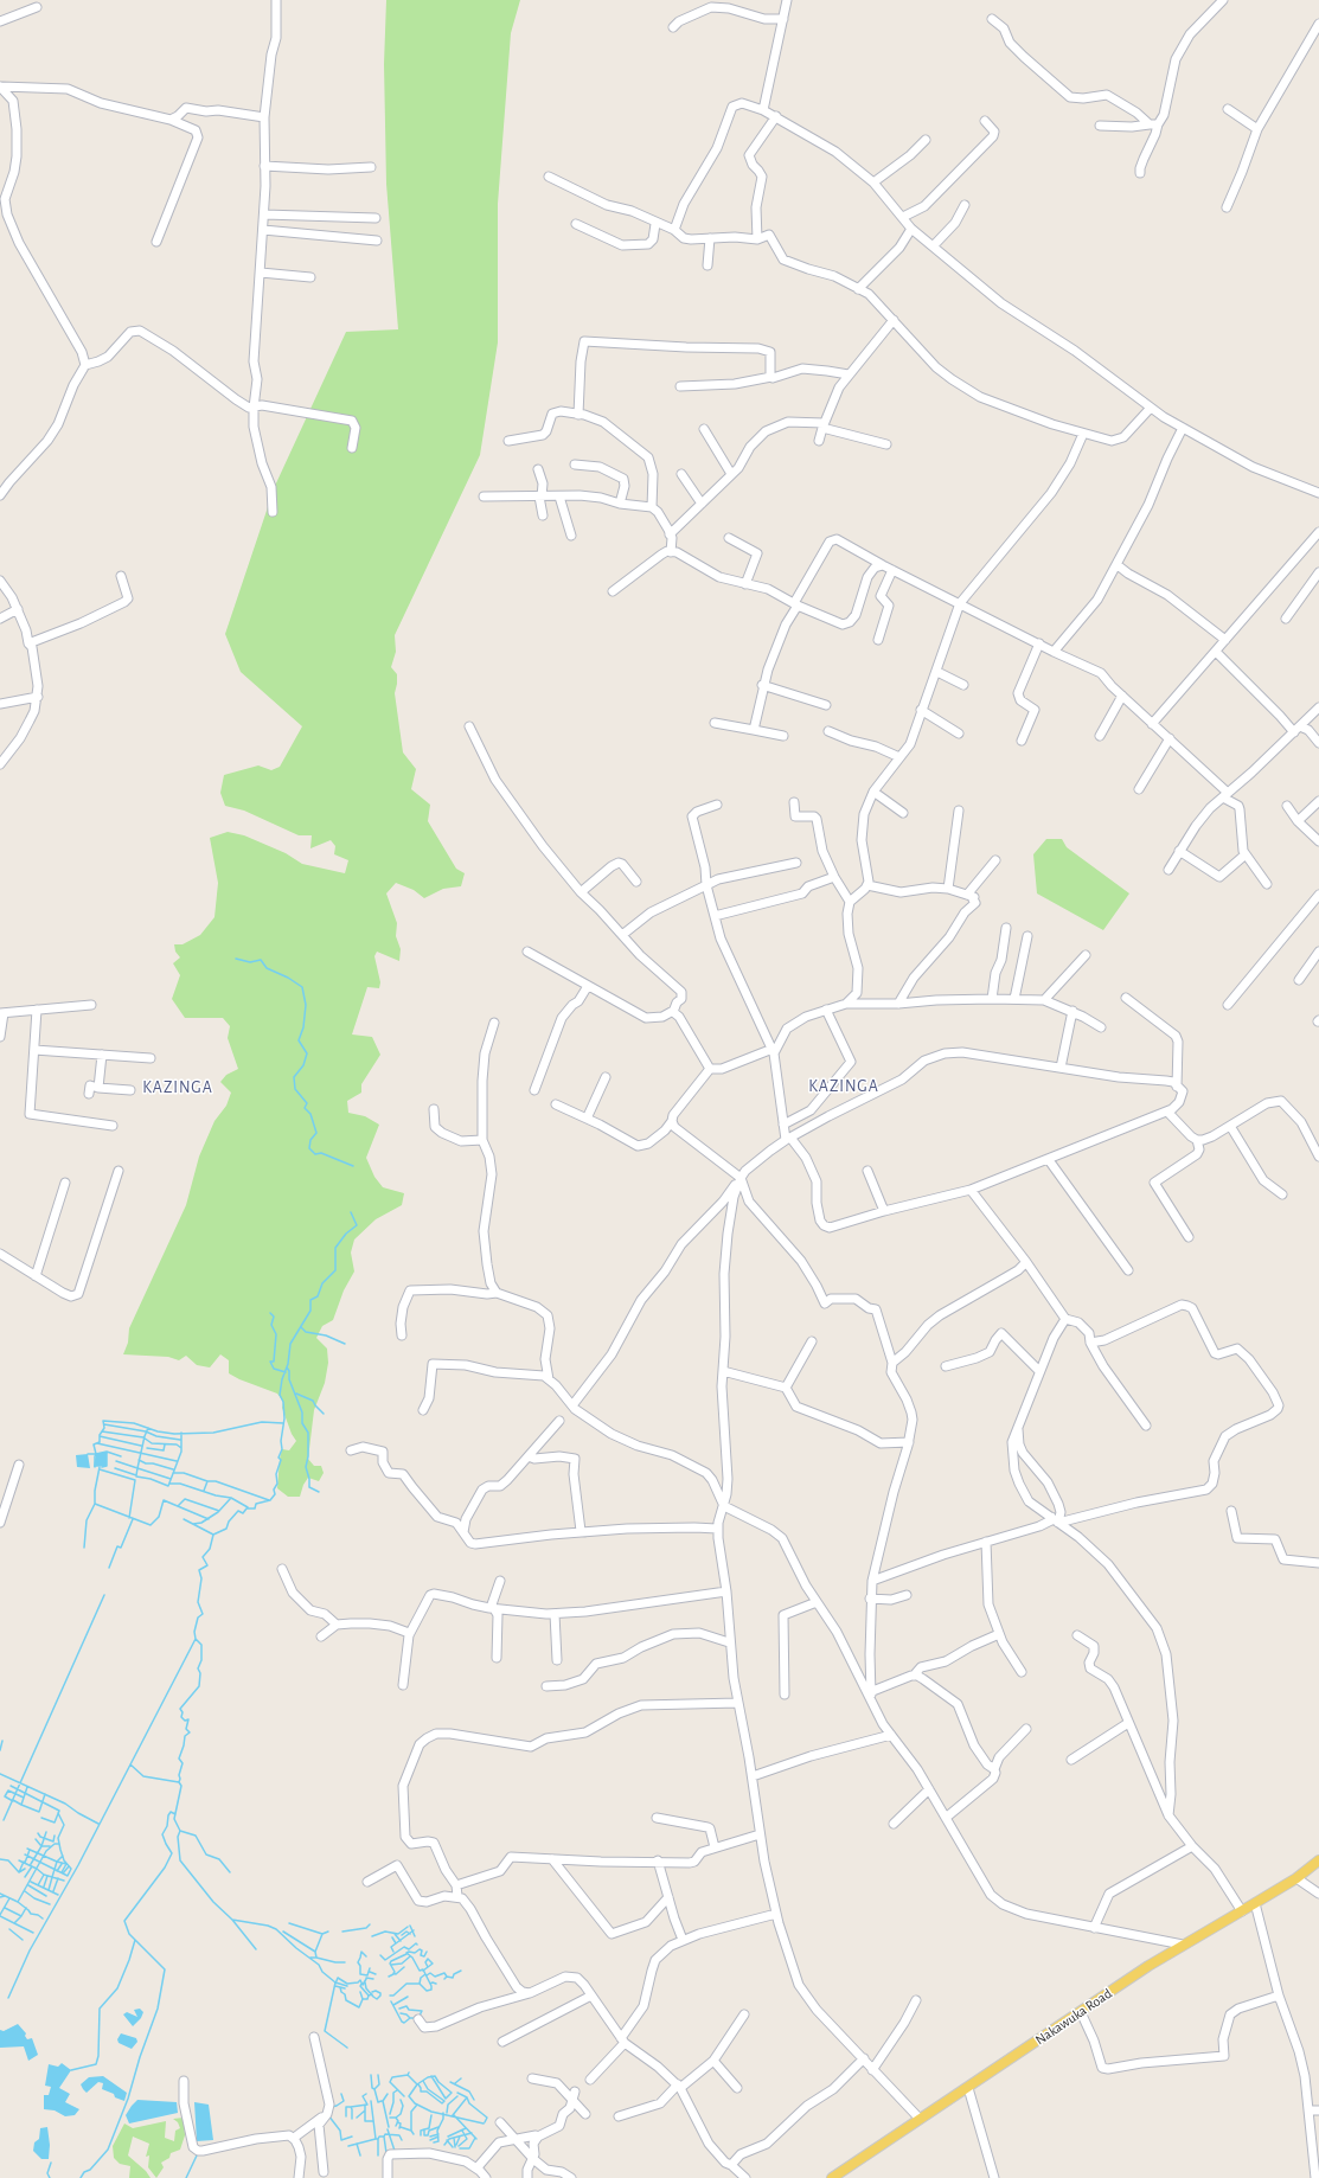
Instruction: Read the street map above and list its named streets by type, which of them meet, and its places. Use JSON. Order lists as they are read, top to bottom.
{
  "streets": {
    "main road": ["Nakawuka Road"]
  },
  "districts": ["KAZINGA", "KAZINGA"]
}
